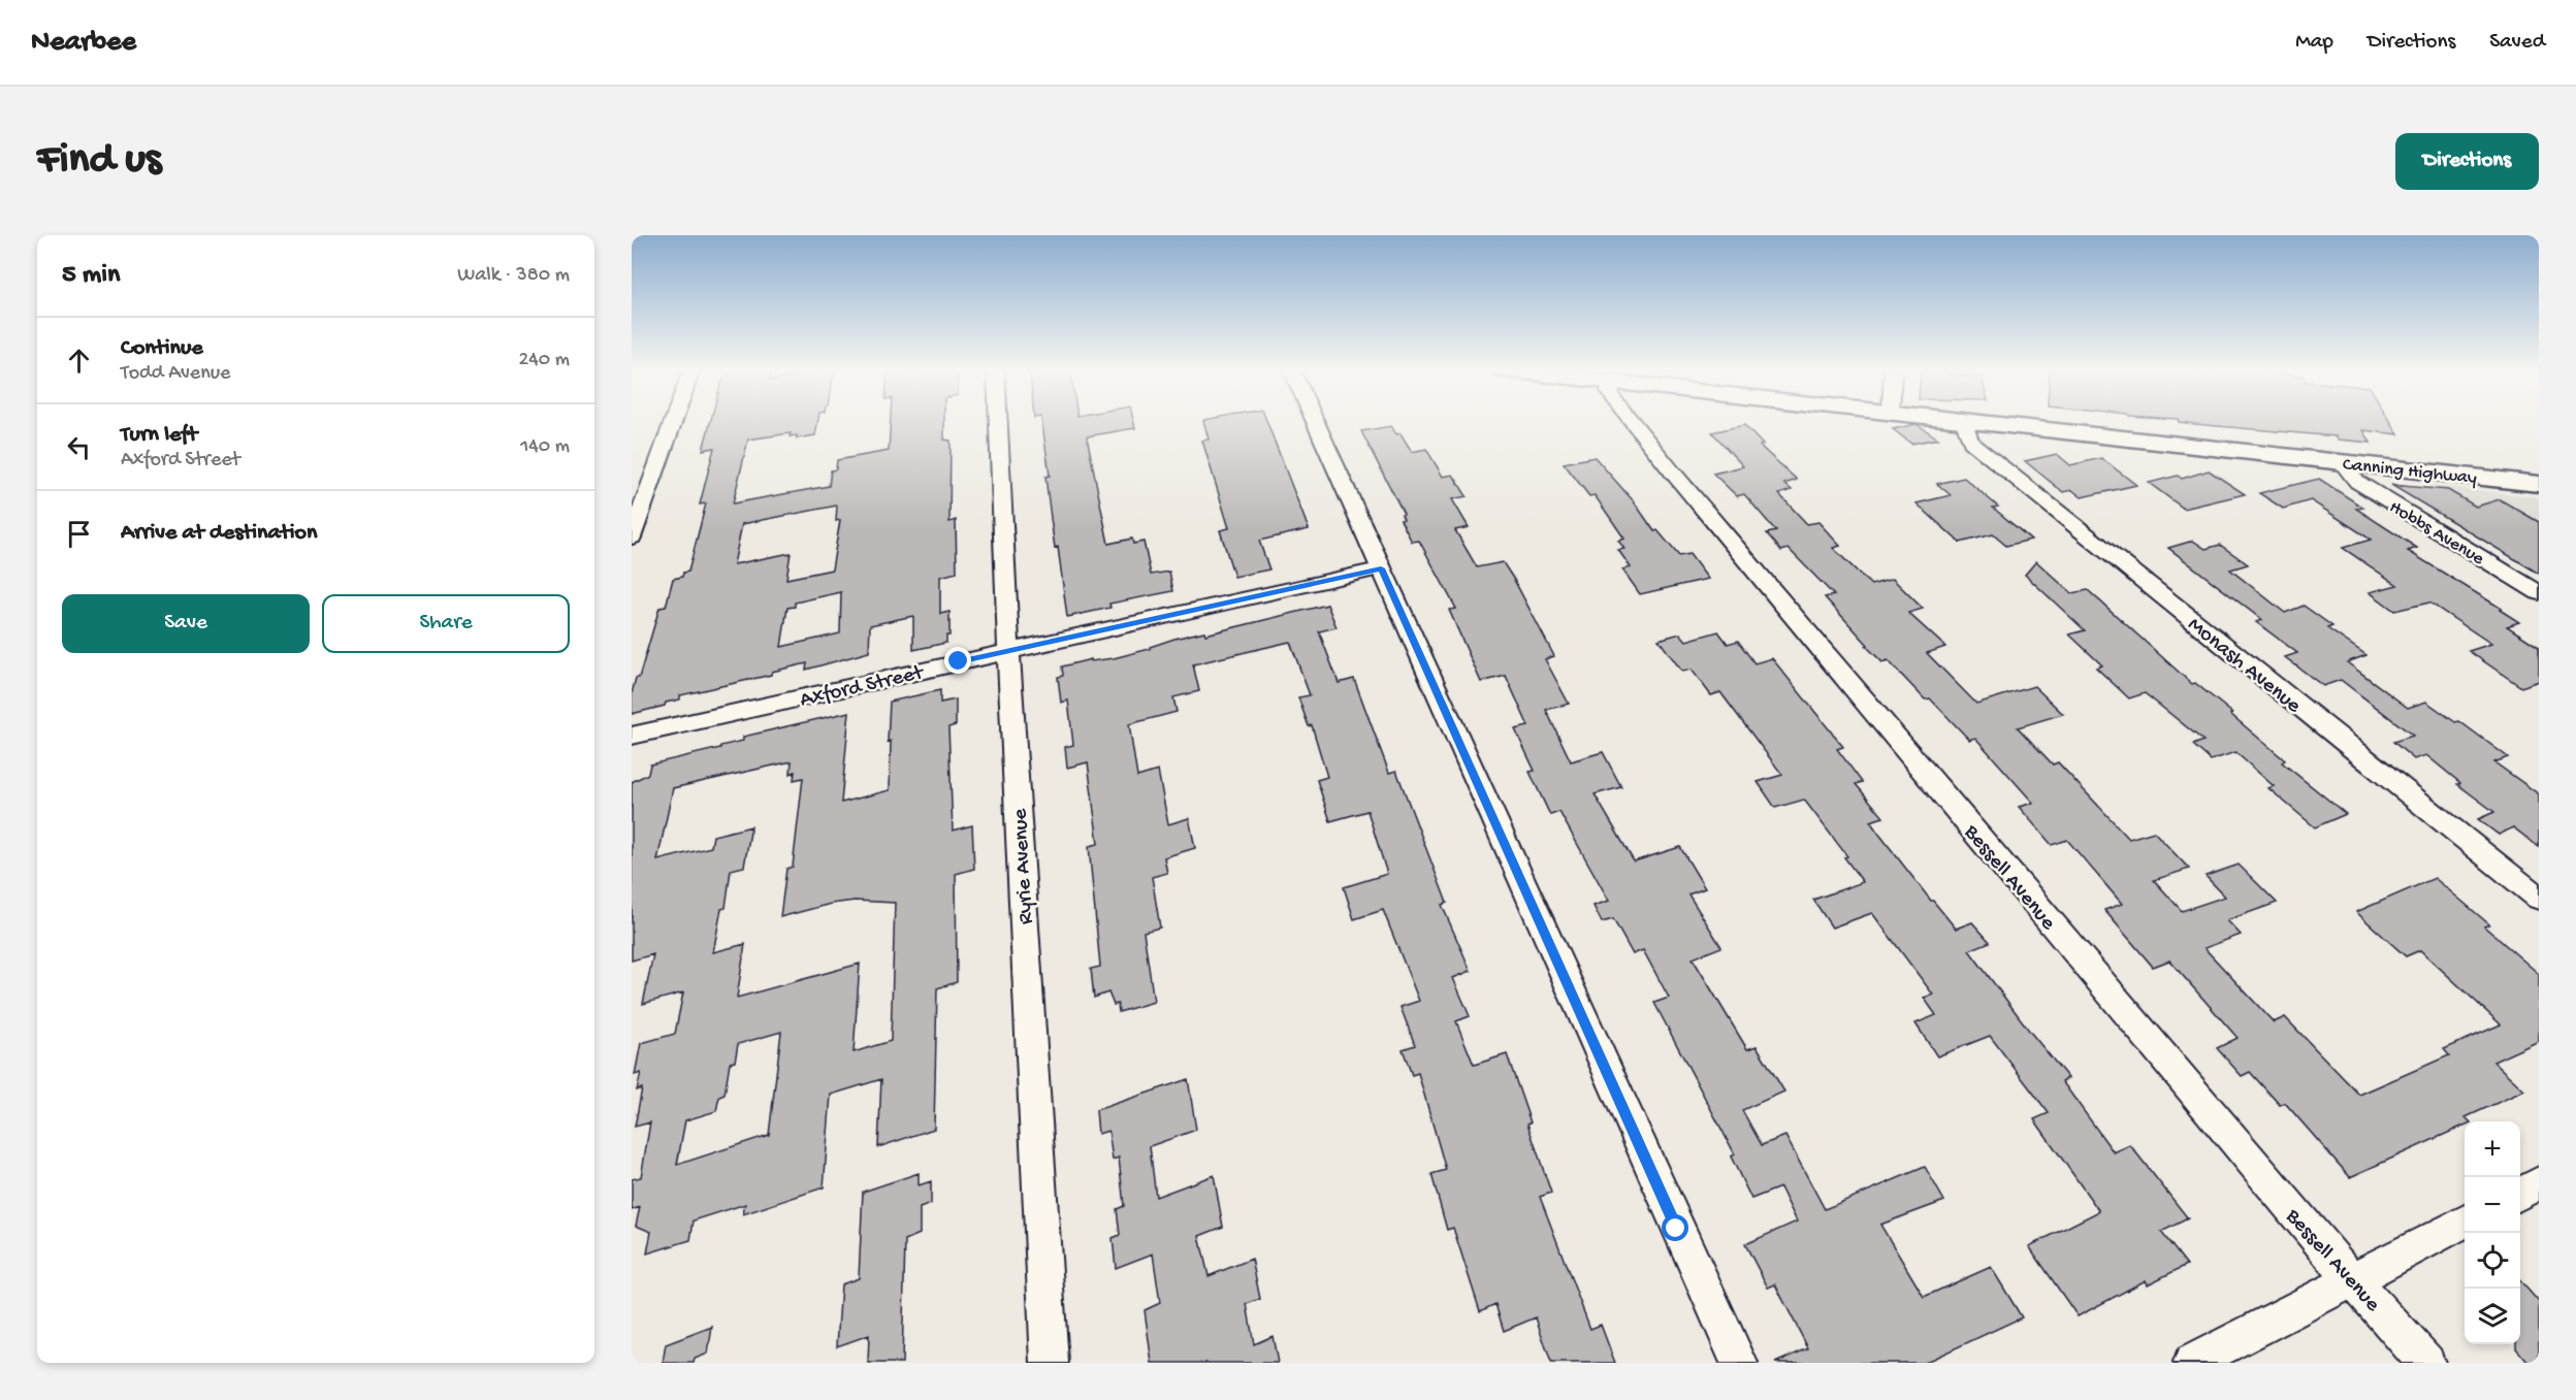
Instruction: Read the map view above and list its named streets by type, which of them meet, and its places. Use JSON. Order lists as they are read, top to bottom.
{
  "streets": {
    "highway": ["Canning Highway"],
    "street": [
      "Hobbs Avenue",
      "Monash Avenue",
      "Axford Street",
      "Ryrie Avenue",
      "Bessell Avenue"
    ]
  },
  "crossings": [
    ["Canning Highway", "Hobbs Avenue"],
    ["Axford Street", "Ryrie Avenue"]
  ],
  "page": {
    "header": "Nearbee",
    "nav": ["Map", "Directions", "Saved"],
    "buttons": [
      "Directions",
      ["Save", "Share"]
    ],
    "title": "Find us",
    "heading": ["5 min", "Walk · 380 m"],
    "list": [
      ["Continue", "Todd Avenue", "240 m"],
      ["Turn left", "Axford Street", "140 m"],
      "Arrive at destination"
    ],
    "map_buttons": ["+", "−"]
  }
}
